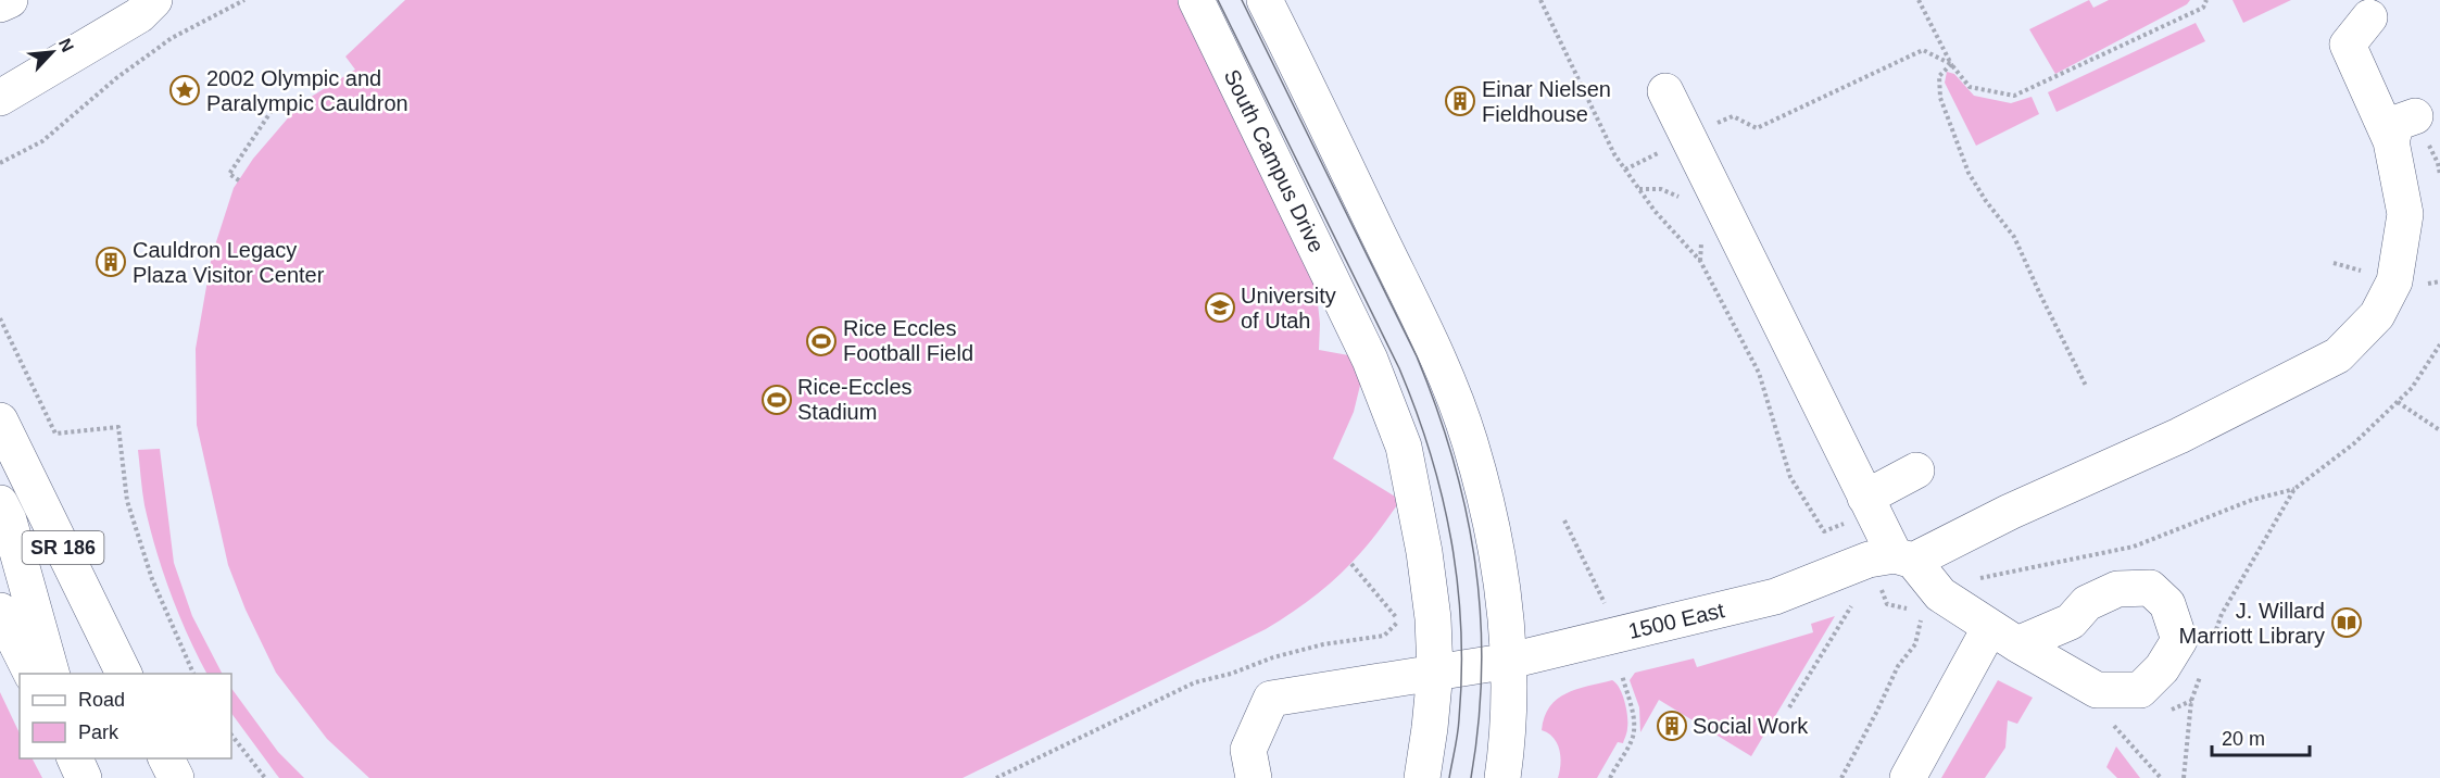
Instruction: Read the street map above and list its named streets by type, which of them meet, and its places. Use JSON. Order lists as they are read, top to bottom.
{
  "streets": {
    "street": ["South Campus Drive", "SR 186", "1500 East"]
  },
  "crossings": [
    ["South Campus Drive", "1500 East"]
  ],
  "places": {
    "place": ["2002 Olympic and Paralympic Cauldron"],
    "building": ["Einar Nielsen Fieldhouse", "Cauldron Legacy Plaza Visitor Center", "Social Work"],
    "school or university": ["University of Utah"],
    "sports": ["Rice Eccles Football Field", "Rice-Eccles Stadium"],
    "library": ["J. Willard Marriott Library"]
  },
  "legend": ["Road", "Park"],
  "scale_bar": "20 m",
  "north": "top right"
}
